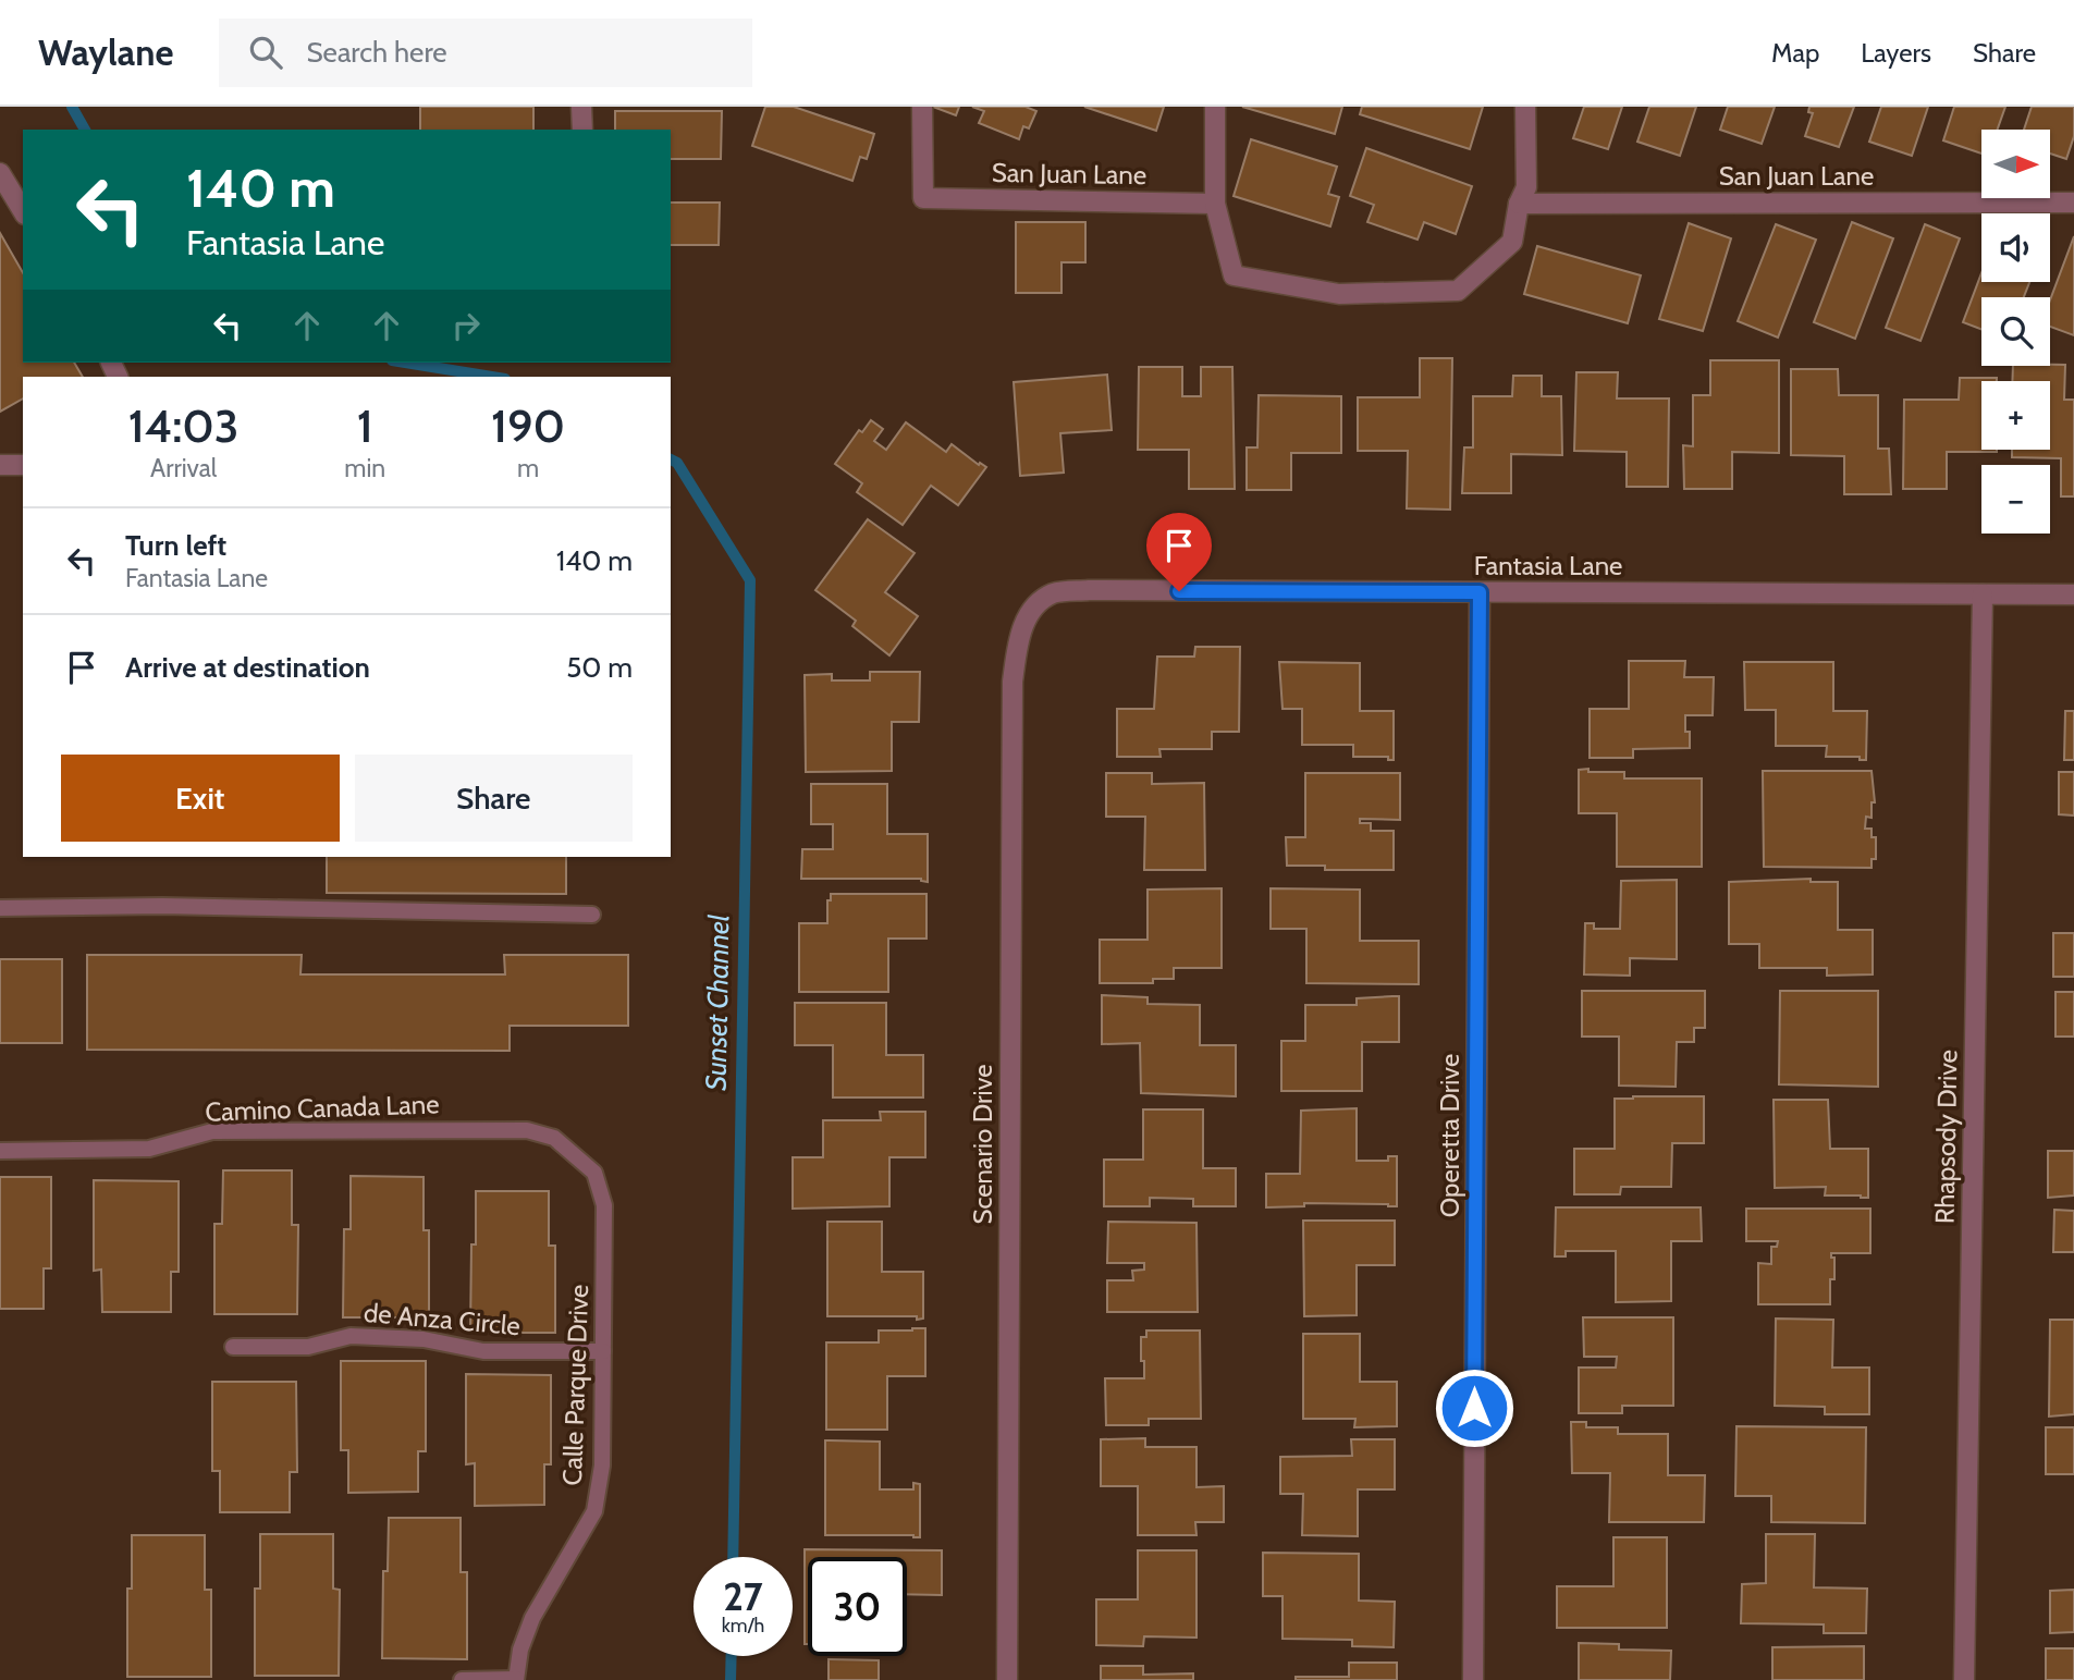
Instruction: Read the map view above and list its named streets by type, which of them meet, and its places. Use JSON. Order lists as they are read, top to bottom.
{
  "streets": {
    "street": [
      "San Juan Lane",
      "Fantasia Lane",
      "Operetta Drive",
      "Rhapsody Drive",
      "Scenario Drive"
    ],
    "lane": ["Camino Canada Lane", "de Anza Circle", "Calle Parque Drive"]
  },
  "crossings": [
    ["Fantasia Lane", "Operetta Drive"],
    ["Fantasia Lane", "Rhapsody Drive"],
    ["Fantasia Lane", "Scenario Drive"],
    ["Camino Canada Lane", "Calle Parque Drive"],
    ["de Anza Circle", "Calle Parque Drive"]
  ],
  "water": ["Sunset Channel"],
  "north": "right",
  "page": {
    "header": "Waylane",
    "search": "Search here",
    "nav": ["Map", "Layers", "Share"],
    "map_buttons": ["+", "−"],
    "turn": ["140 m", "Fantasia Lane"],
    "eta": [
      "14:03",
      "Arrival",
      "1",
      "min",
      "190",
      "m"
    ],
    "list": [
      {
        "name": "Turn left",
        "note": "Fantasia Lane",
        "value": "140 m"
      },
      {
        "name": "Arrive at destination",
        "value": "50 m"
      }
    ],
    "buttons": ["Exit", "Share"],
    "speed": "27 km/h",
    "limit": "30"
  }
}
